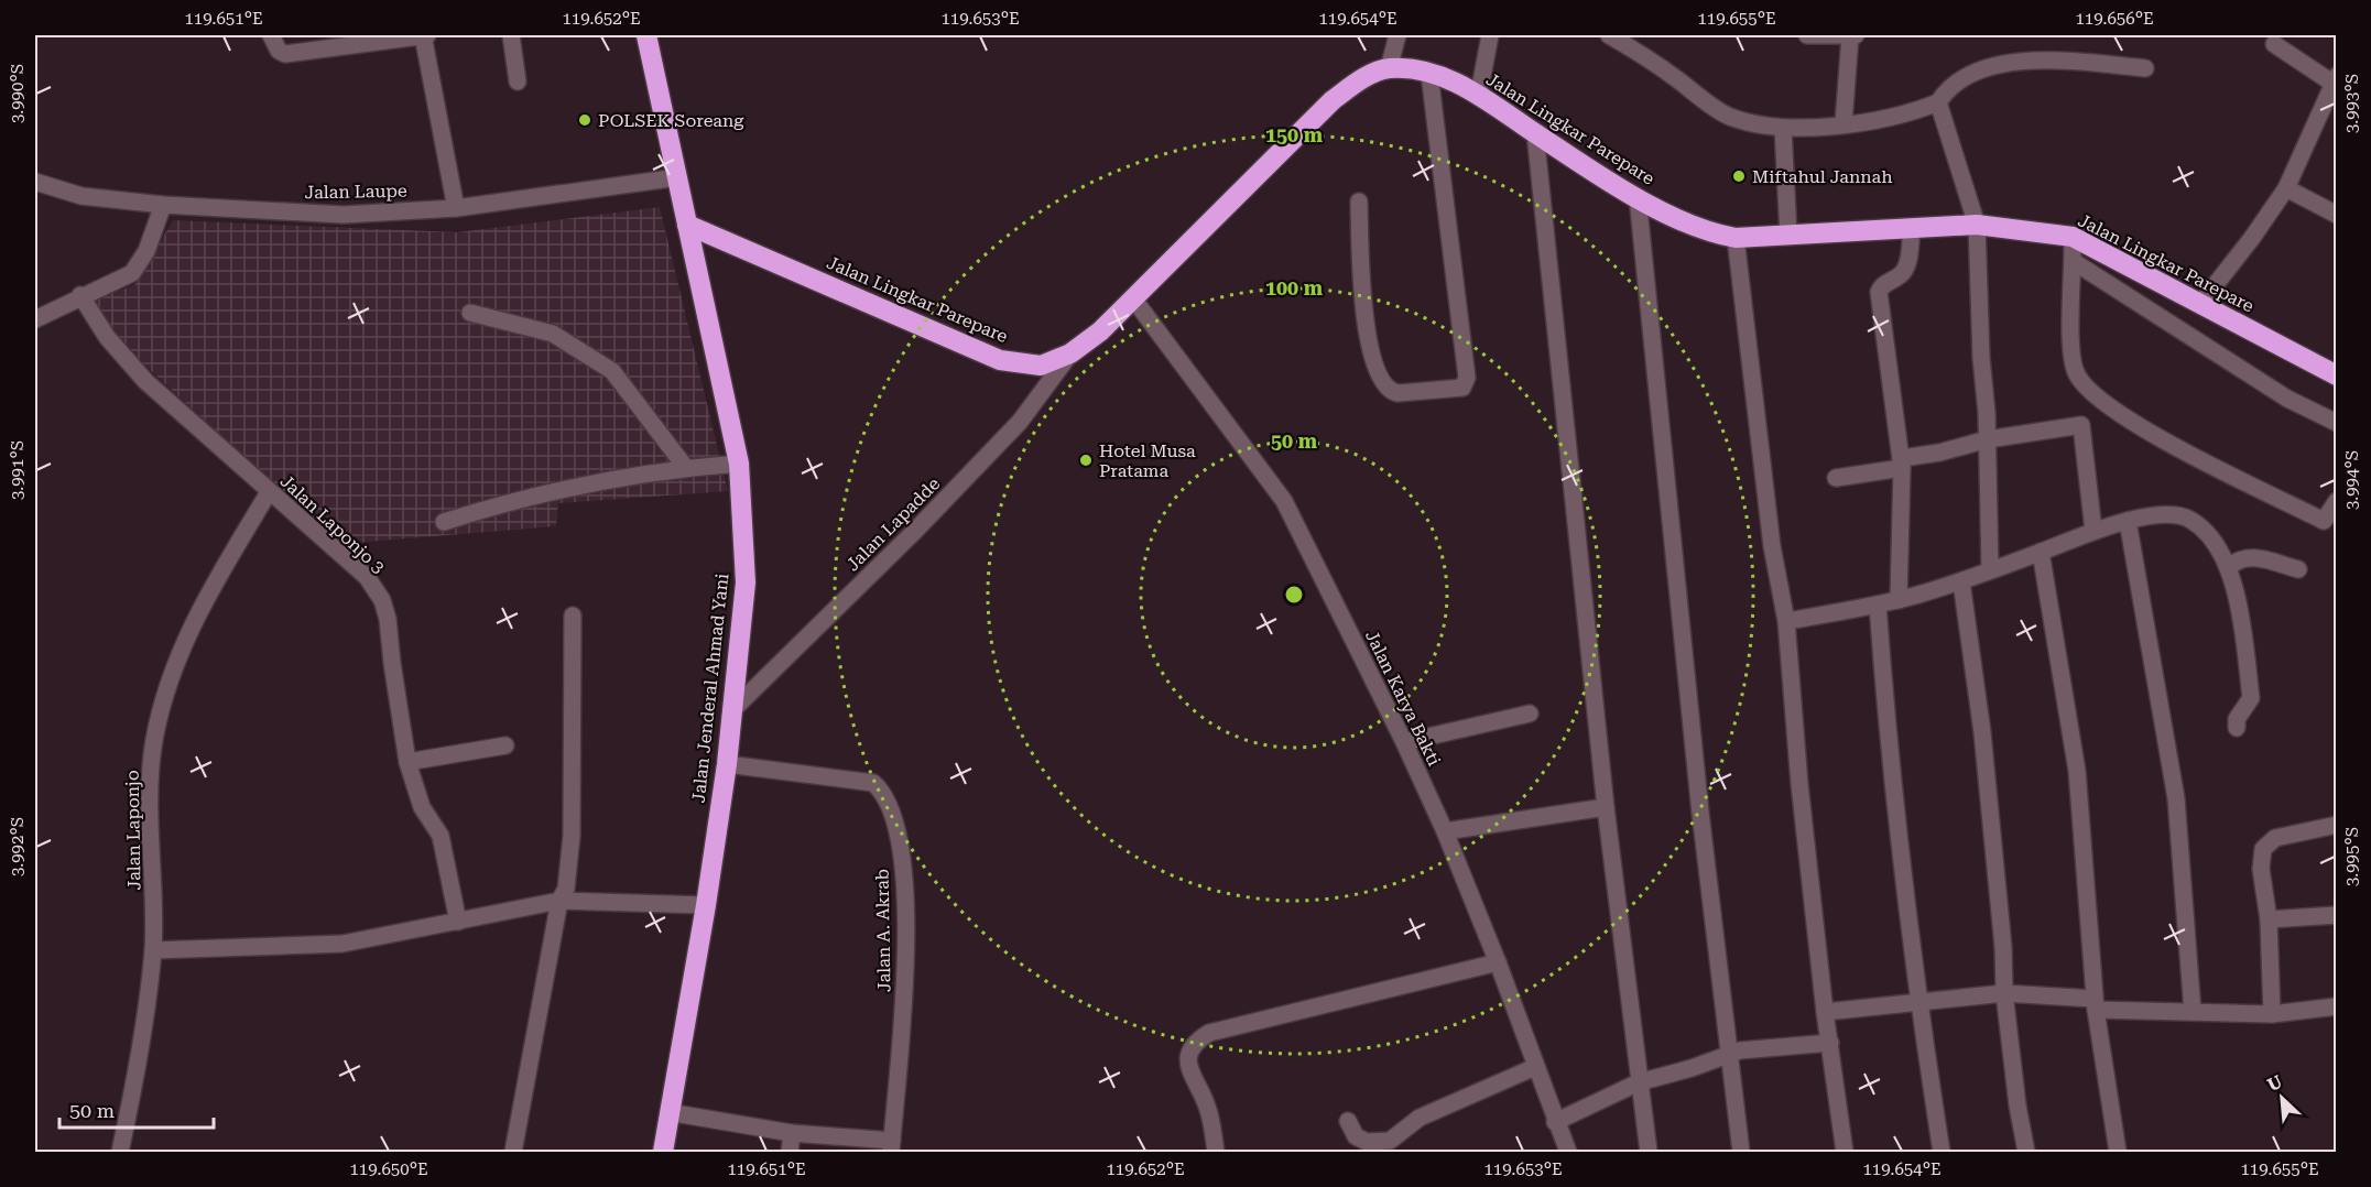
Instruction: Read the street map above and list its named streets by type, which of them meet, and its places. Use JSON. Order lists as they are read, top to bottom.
{
  "streets": {
    "highway": ["Jalan Lingkar Parepare", "Jalan Jenderal Ahmad Yani"],
    "street": [
      "Jalan Laupe",
      "Jalan Laponjo 3",
      "Jalan Lapadde",
      "Jalan Karya Bakti",
      "Jalan Laponjo",
      "Jalan A. Akrab"
    ]
  },
  "crossings": [
    ["Jalan Lingkar Parepare", "Jalan Lapadde"],
    ["Jalan Lingkar Parepare", "Jalan Jenderal Ahmad Yani"],
    ["Jalan Lingkar Parepare", "Jalan Karya Bakti"],
    ["Jalan Laupe", "Jalan Jenderal Ahmad Yani"],
    ["Jalan Laponjo 3", "Jalan Laponjo"],
    ["Jalan Lapadde", "Jalan Jenderal Ahmad Yani"],
    ["Jalan Jenderal Ahmad Yani", "Jalan A. Akrab"]
  ],
  "places": ["POLSEK Soreang", "Miftahul Jannah", "Hotel Musa Pratama"],
  "scale_bar": "50 m",
  "north": "top left",
  "coordinates": [
    "119.651°E",
    "119.652°E",
    "119.653°E",
    "119.654°E",
    "119.655°E",
    "119.656°E",
    "3.990°S",
    "3.993°S",
    "3.991°S",
    "3.994°S",
    "3.992°S",
    "3.995°S",
    "119.650°E"
  ],
  "rings": ["150 m", "100 m", "50 m"]
}
